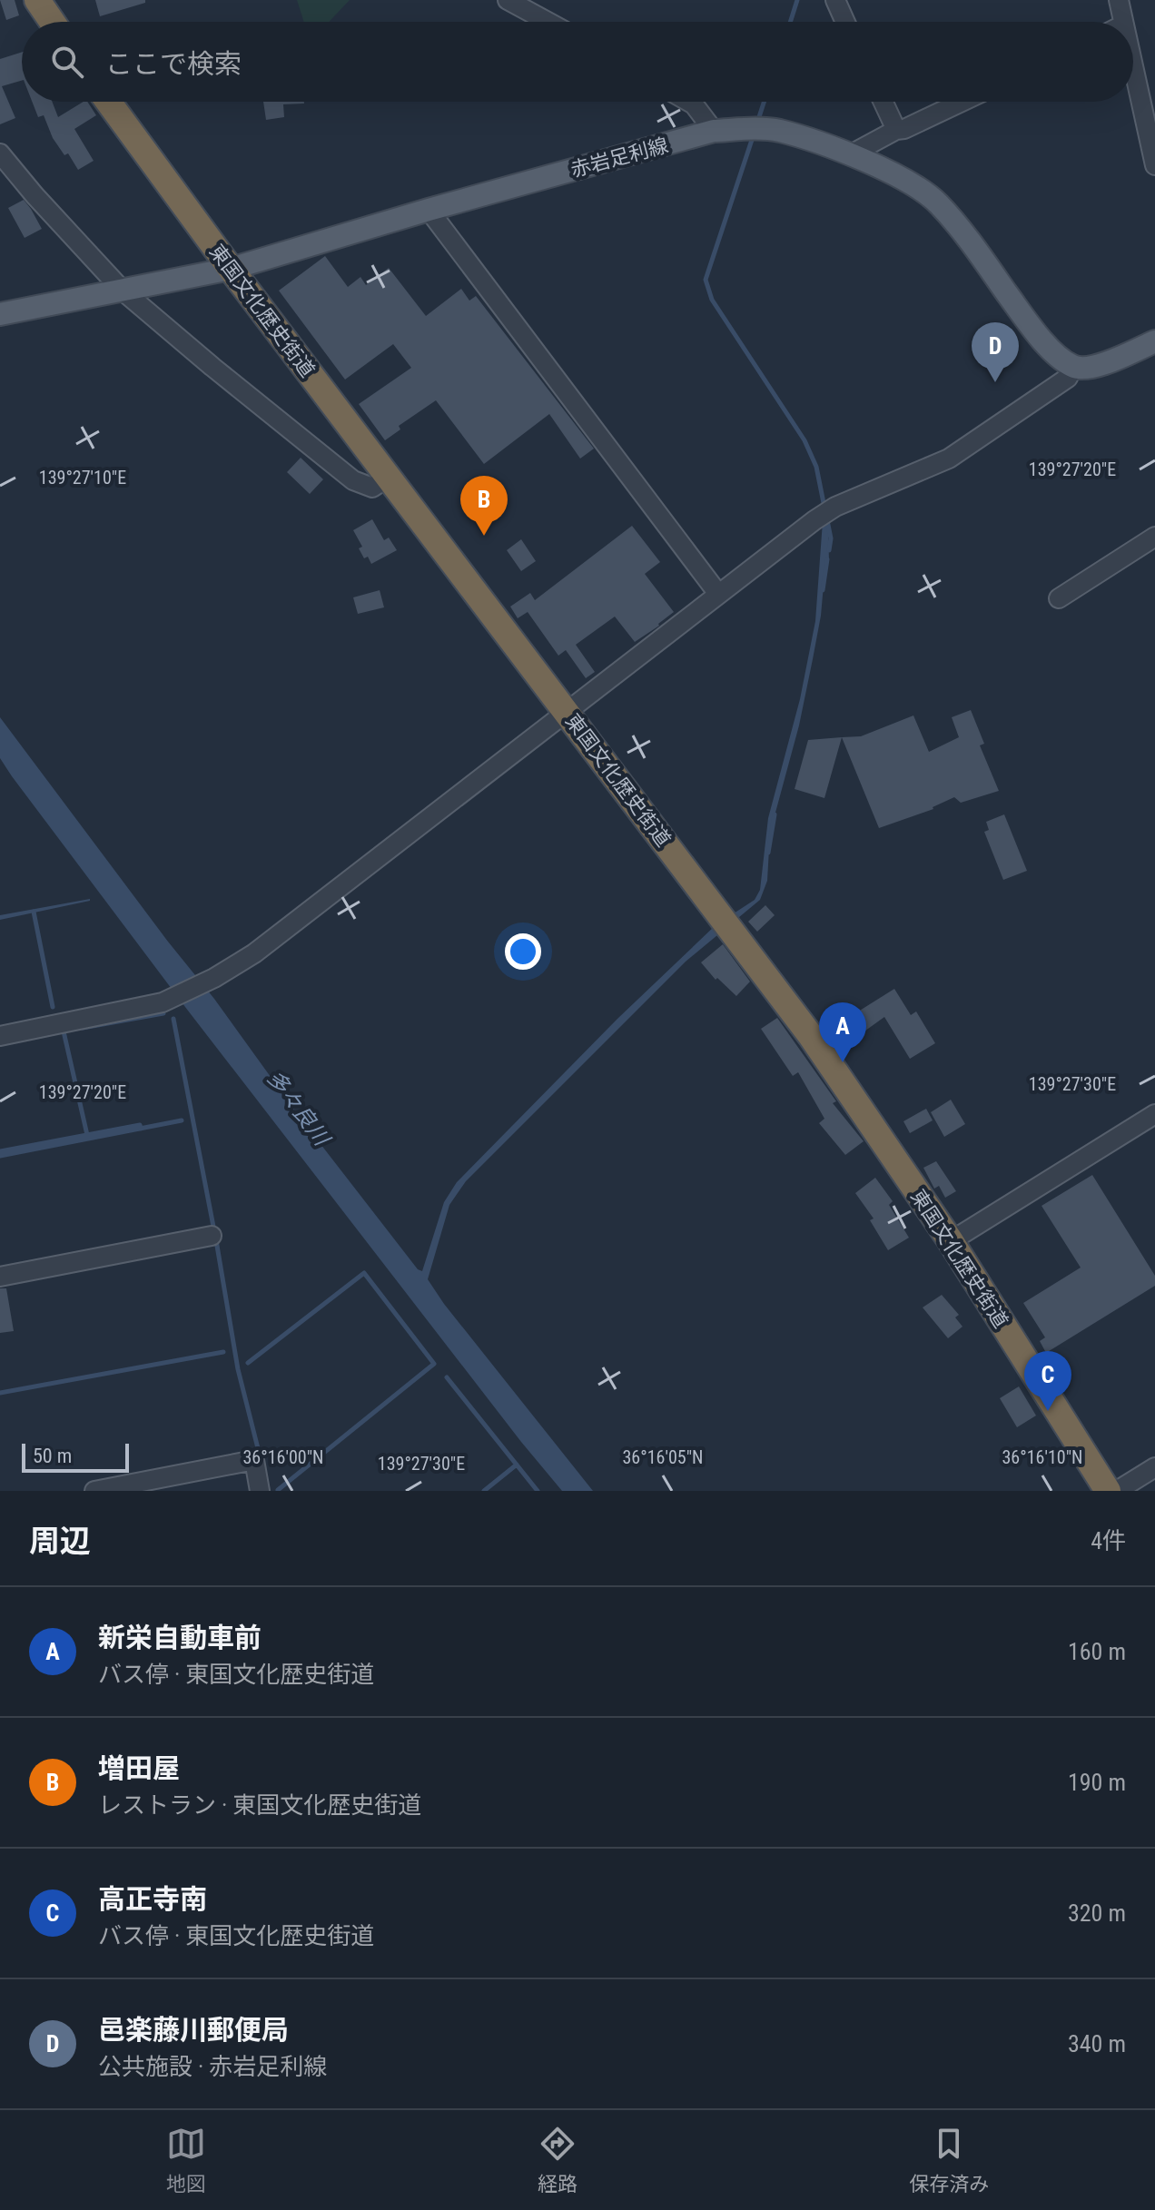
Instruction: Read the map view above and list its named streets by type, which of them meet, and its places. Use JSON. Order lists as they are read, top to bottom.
{
  "streets": {
    "highway": ["東国文化歴史街道"],
    "main road": ["赤岩足利線"]
  },
  "crossings": [
    ["赤岩足利線", "東国文化歴史街道"]
  ],
  "water": ["多々良川"],
  "scale_bar": "50 m",
  "page": {
    "search": "ここで検索",
    "pins": [
      "D",
      "B",
      "A",
      "C"
    ],
    "scale": "50 m",
    "heading": ["周辺", "4件"],
    "list": [
      {
        "mark": "A",
        "name": "新栄自動車前",
        "note": "バス停 · 東国文化歴史街道",
        "value": "160 m"
      },
      {
        "mark": "B",
        "name": "増田屋",
        "note": "レストラン · 東国文化歴史街道",
        "value": "190 m"
      },
      {
        "mark": "C",
        "name": "高正寺南",
        "note": "バス停 · 東国文化歴史街道",
        "value": "320 m"
      },
      {
        "mark": "D",
        "name": "邑楽藤川郵便局",
        "note": "公共施設 · 赤岩足利線",
        "value": "340 m"
      }
    ],
    "nav": ["地図", "経路", "保存済み"]
  },
  "coordinates": [
    "139°27'20\"E",
    "139°27'10\"E",
    "139°27'30\"E",
    "36°16'00\"N",
    "36°16'05\"N",
    "36°16'10\"N"
  ]
}
